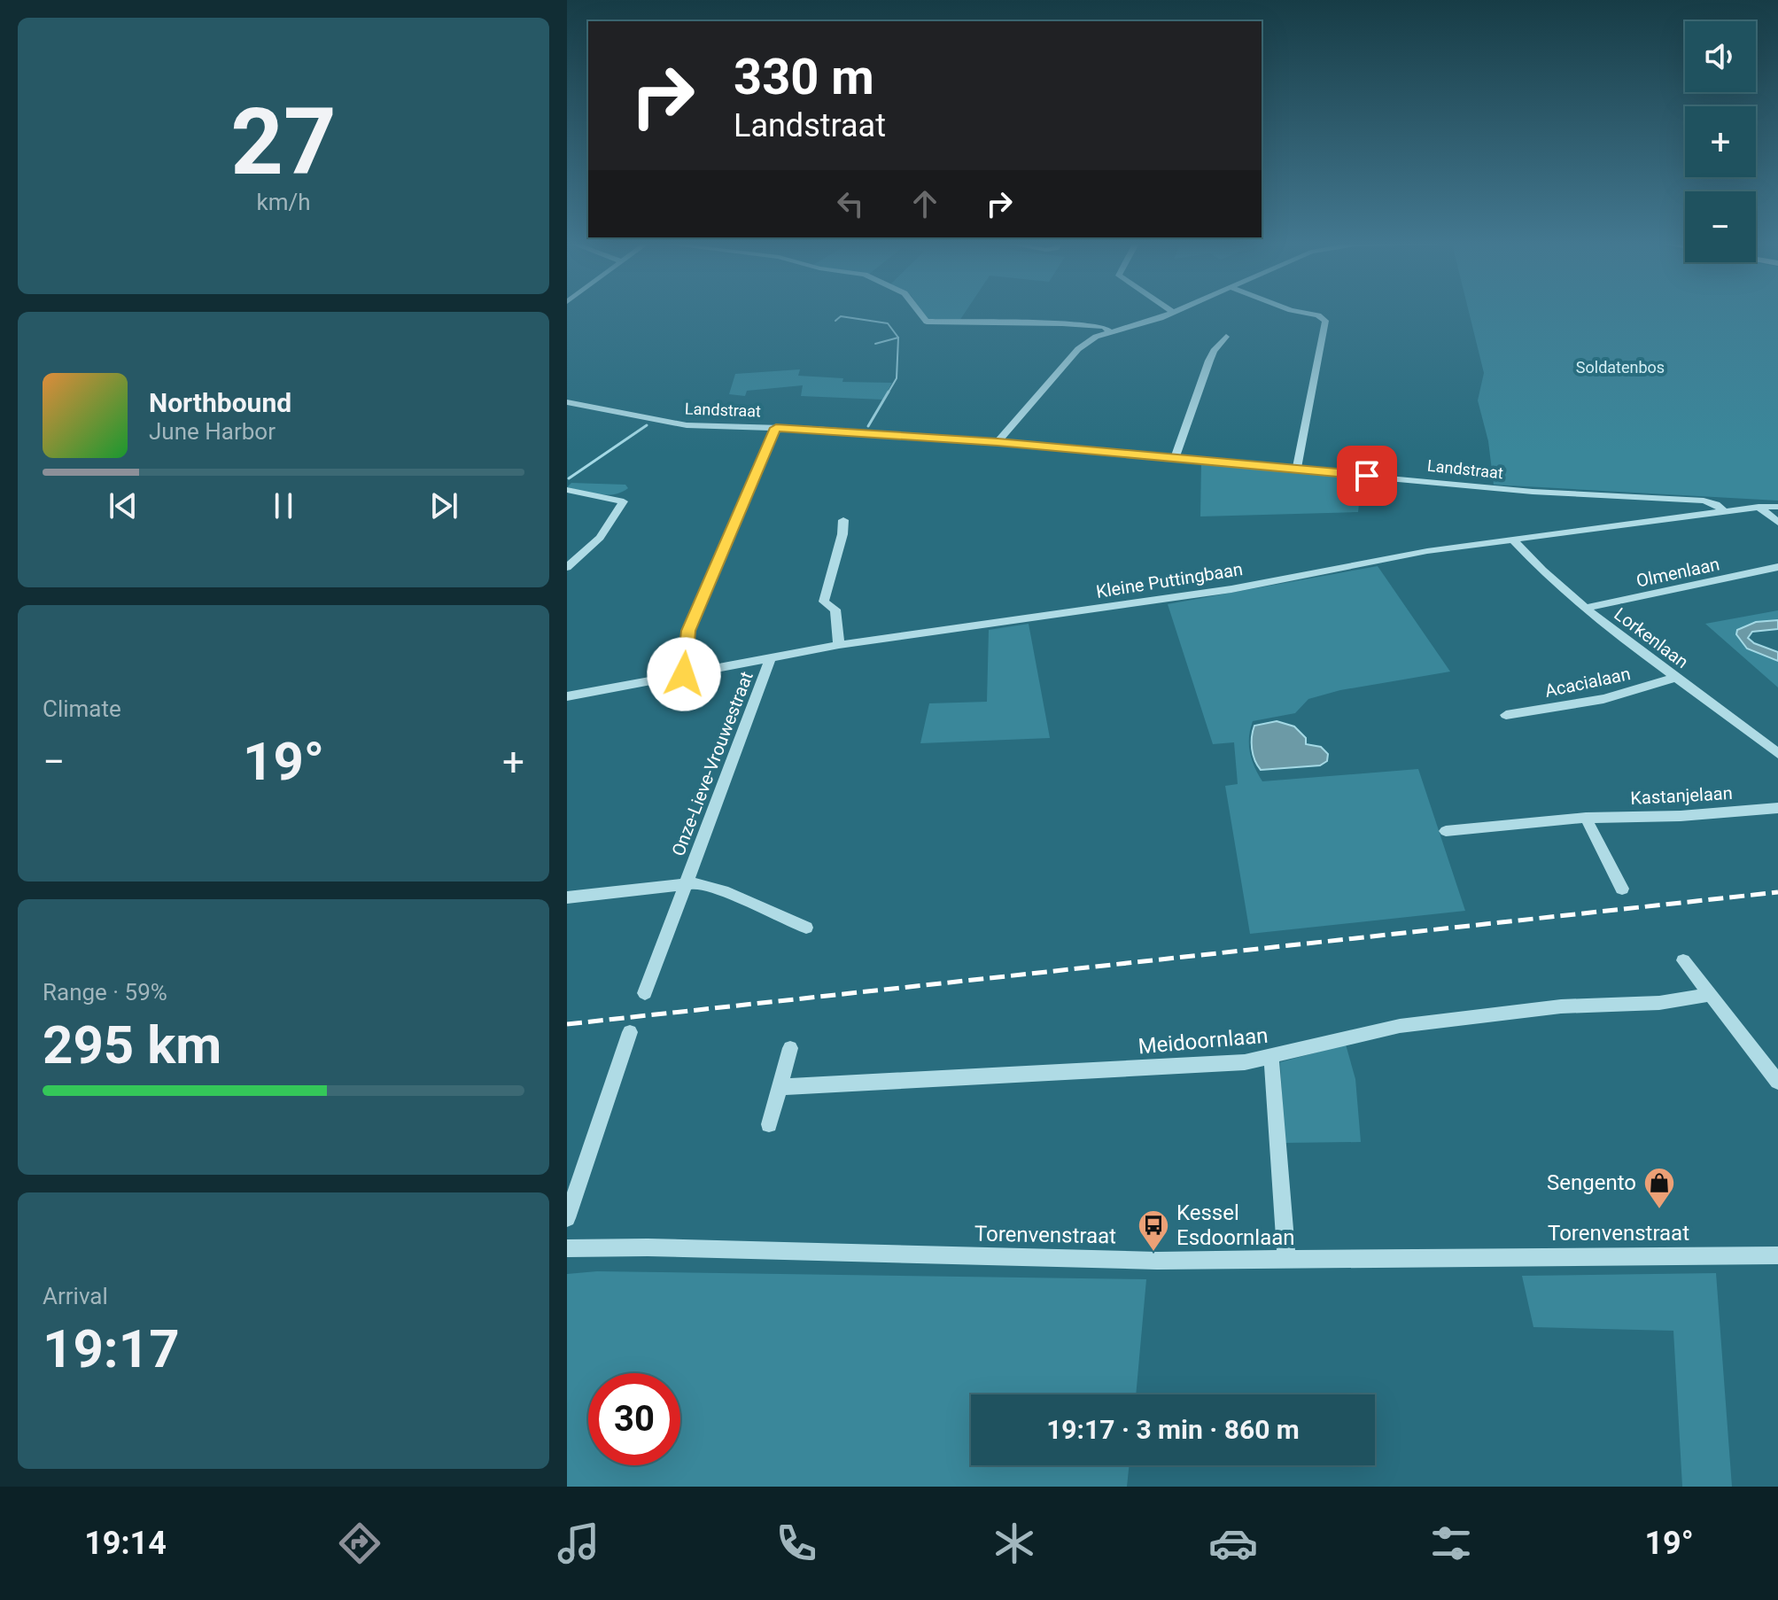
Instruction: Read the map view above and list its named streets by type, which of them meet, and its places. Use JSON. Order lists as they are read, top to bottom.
{
  "streets": {
    "street": [
      "Landstraat",
      "Olmenlaan",
      "Kleine Puttingbaan",
      "Lorkenlaan",
      "Acacialaan",
      "Onze-Lieve-Vrouwestraat",
      "Kastanjelaan",
      "Meidoornlaan",
      "Torenvenstraat"
    ]
  },
  "crossings": [
    ["Landstraat", "Kleine Puttingbaan"],
    ["Olmenlaan", "Lorkenlaan"],
    ["Kleine Puttingbaan", "Lorkenlaan"],
    ["Kleine Puttingbaan", "Onze-Lieve-Vrouwestraat"],
    ["Lorkenlaan", "Acacialaan"]
  ],
  "parks": ["Soldatenbos"],
  "places": {
    "shop": ["Sengento"],
    "bus stop": ["Kessel Esdoornlaan"]
  },
  "page": {
    "tile": [
      ["27", "km/h"],
      "Climate",
      ["Range · 59%", "295 km"],
      ["Arrival", "19:17"]
    ],
    "map_buttons": ["+", "−"],
    "turn": ["330 m", "Landstraat"],
    "song": ["Northbound", "June Harbor"],
    "heat": ["−", "19°", "+"],
    "limit": "30",
    "trip": "19:17 · 3 min · 860 m",
    "tabs": ["19:14", "19°"]
  }
}
